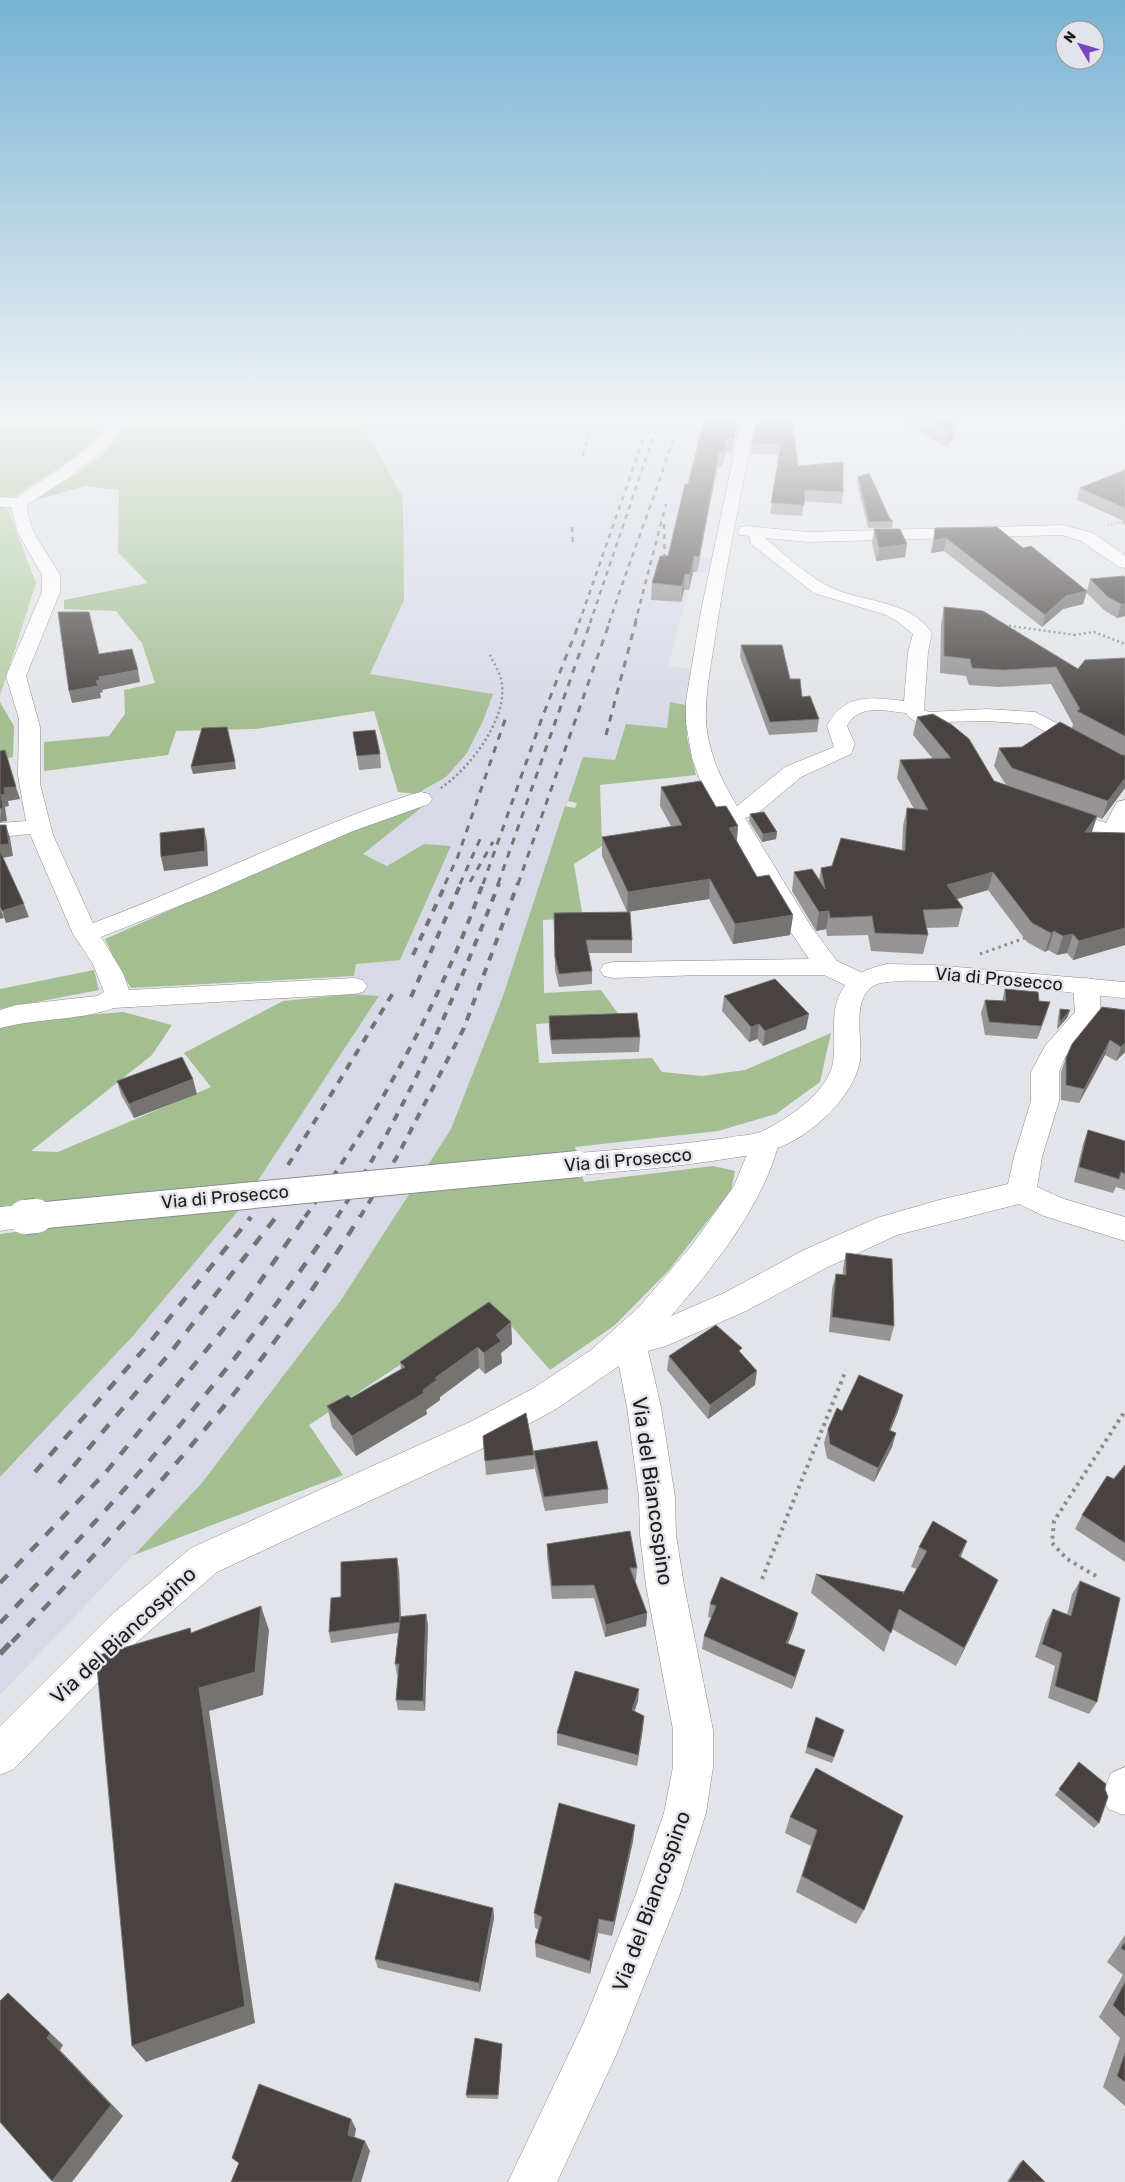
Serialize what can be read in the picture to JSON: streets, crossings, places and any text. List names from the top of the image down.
{
  "streets": {
    "street": ["Via di Prosecco", "Via del Biancospino"]
  },
  "crossings": [
    ["Via di Prosecco", "Via del Biancospino"]
  ],
  "north": "top left"
}
